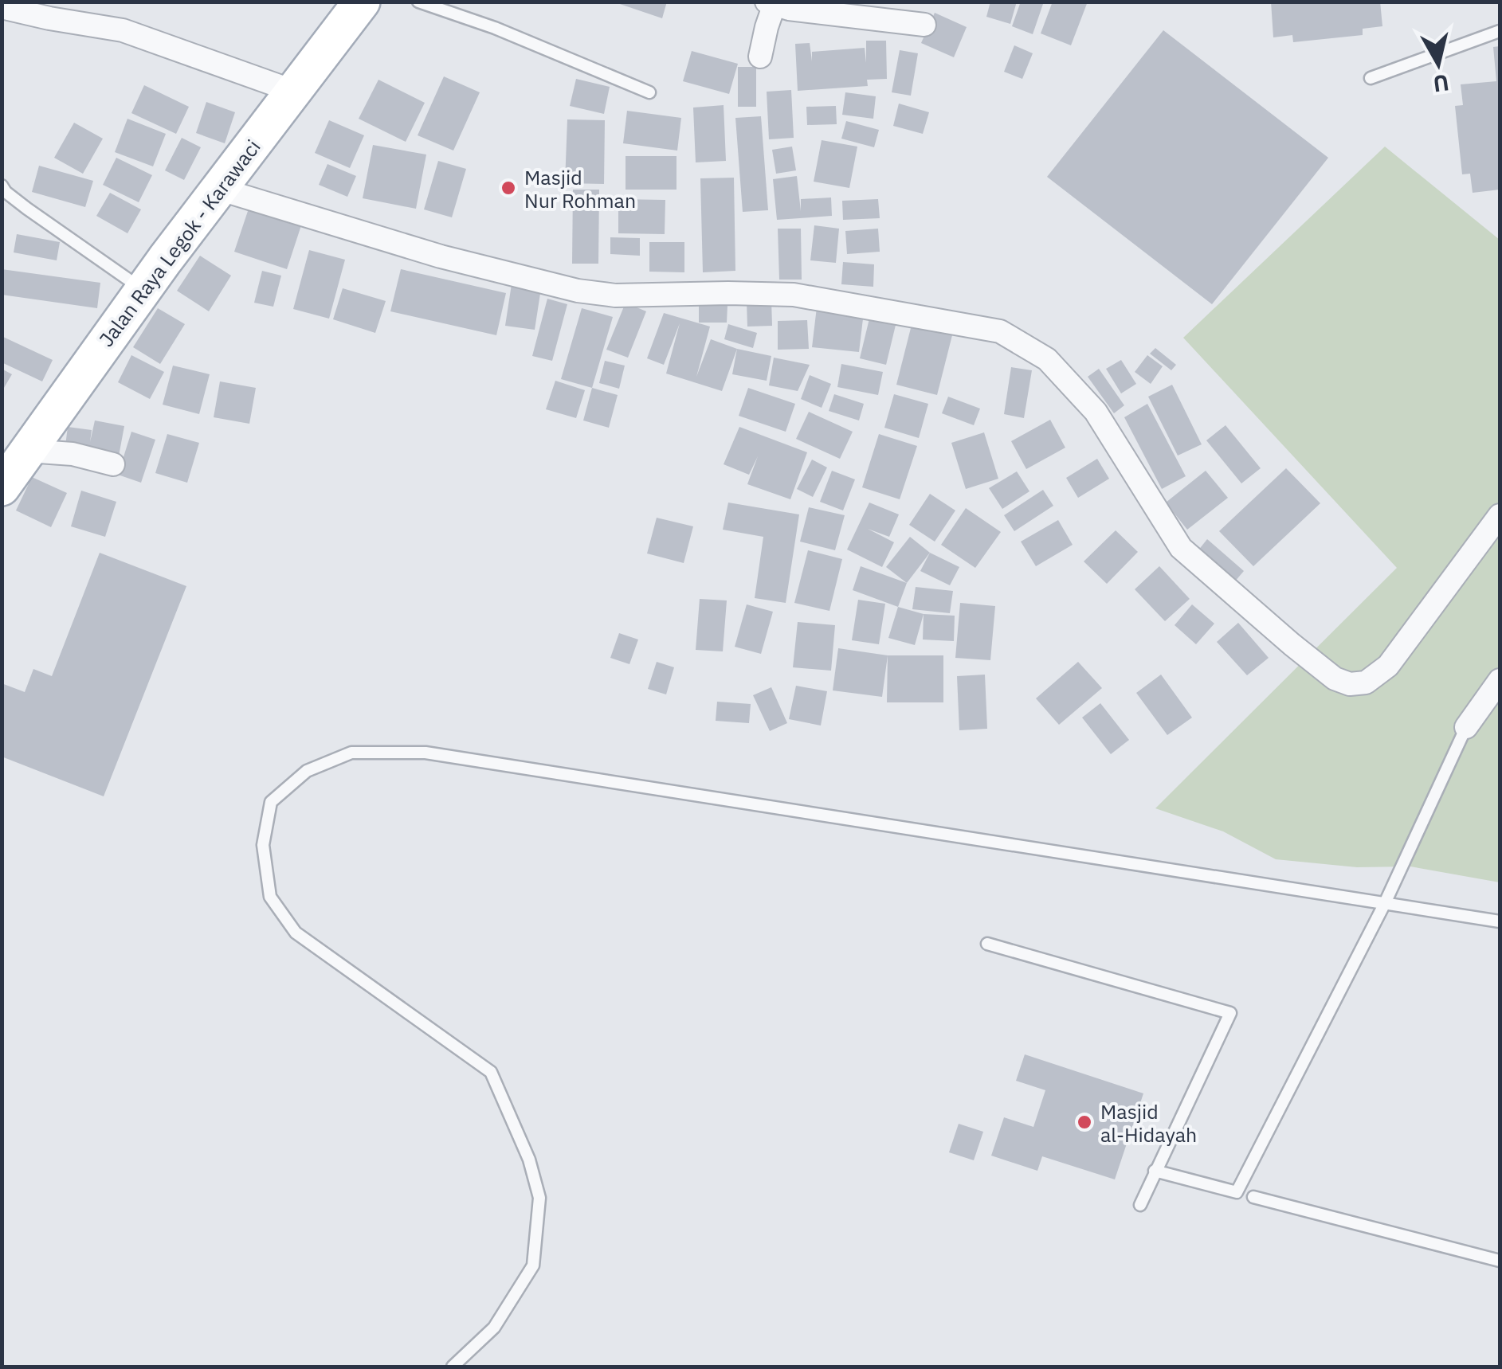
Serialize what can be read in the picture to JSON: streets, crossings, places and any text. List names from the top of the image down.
{
  "streets": {
    "main road": ["Jalan Raya Legok - Karawaci"]
  },
  "places": ["Masjid Nur Rohman", "Masjid al-Hidayah"],
  "north": "bottom"
}
